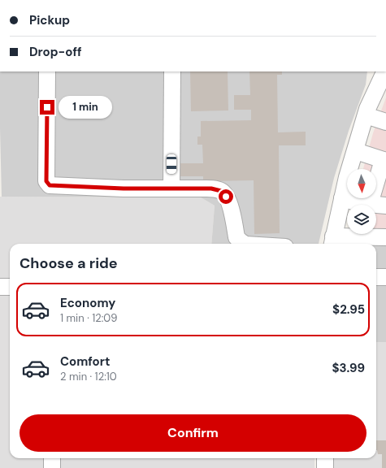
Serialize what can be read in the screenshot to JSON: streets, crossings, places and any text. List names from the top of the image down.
{
  "north": "bottom",
  "page": {
    "banner": ["Pickup", "Drop-off"],
    "bubble": "1 min",
    "heading": "Choose a ride",
    "list": [
      {
        "name": "Economy",
        "note": "1 min · 12:09",
        "value": "$2.95"
      },
      {
        "name": "Comfort",
        "note": "2 min · 12:10",
        "value": "$3.99"
      }
    ],
    "buttons": "Confirm"
  }
}
